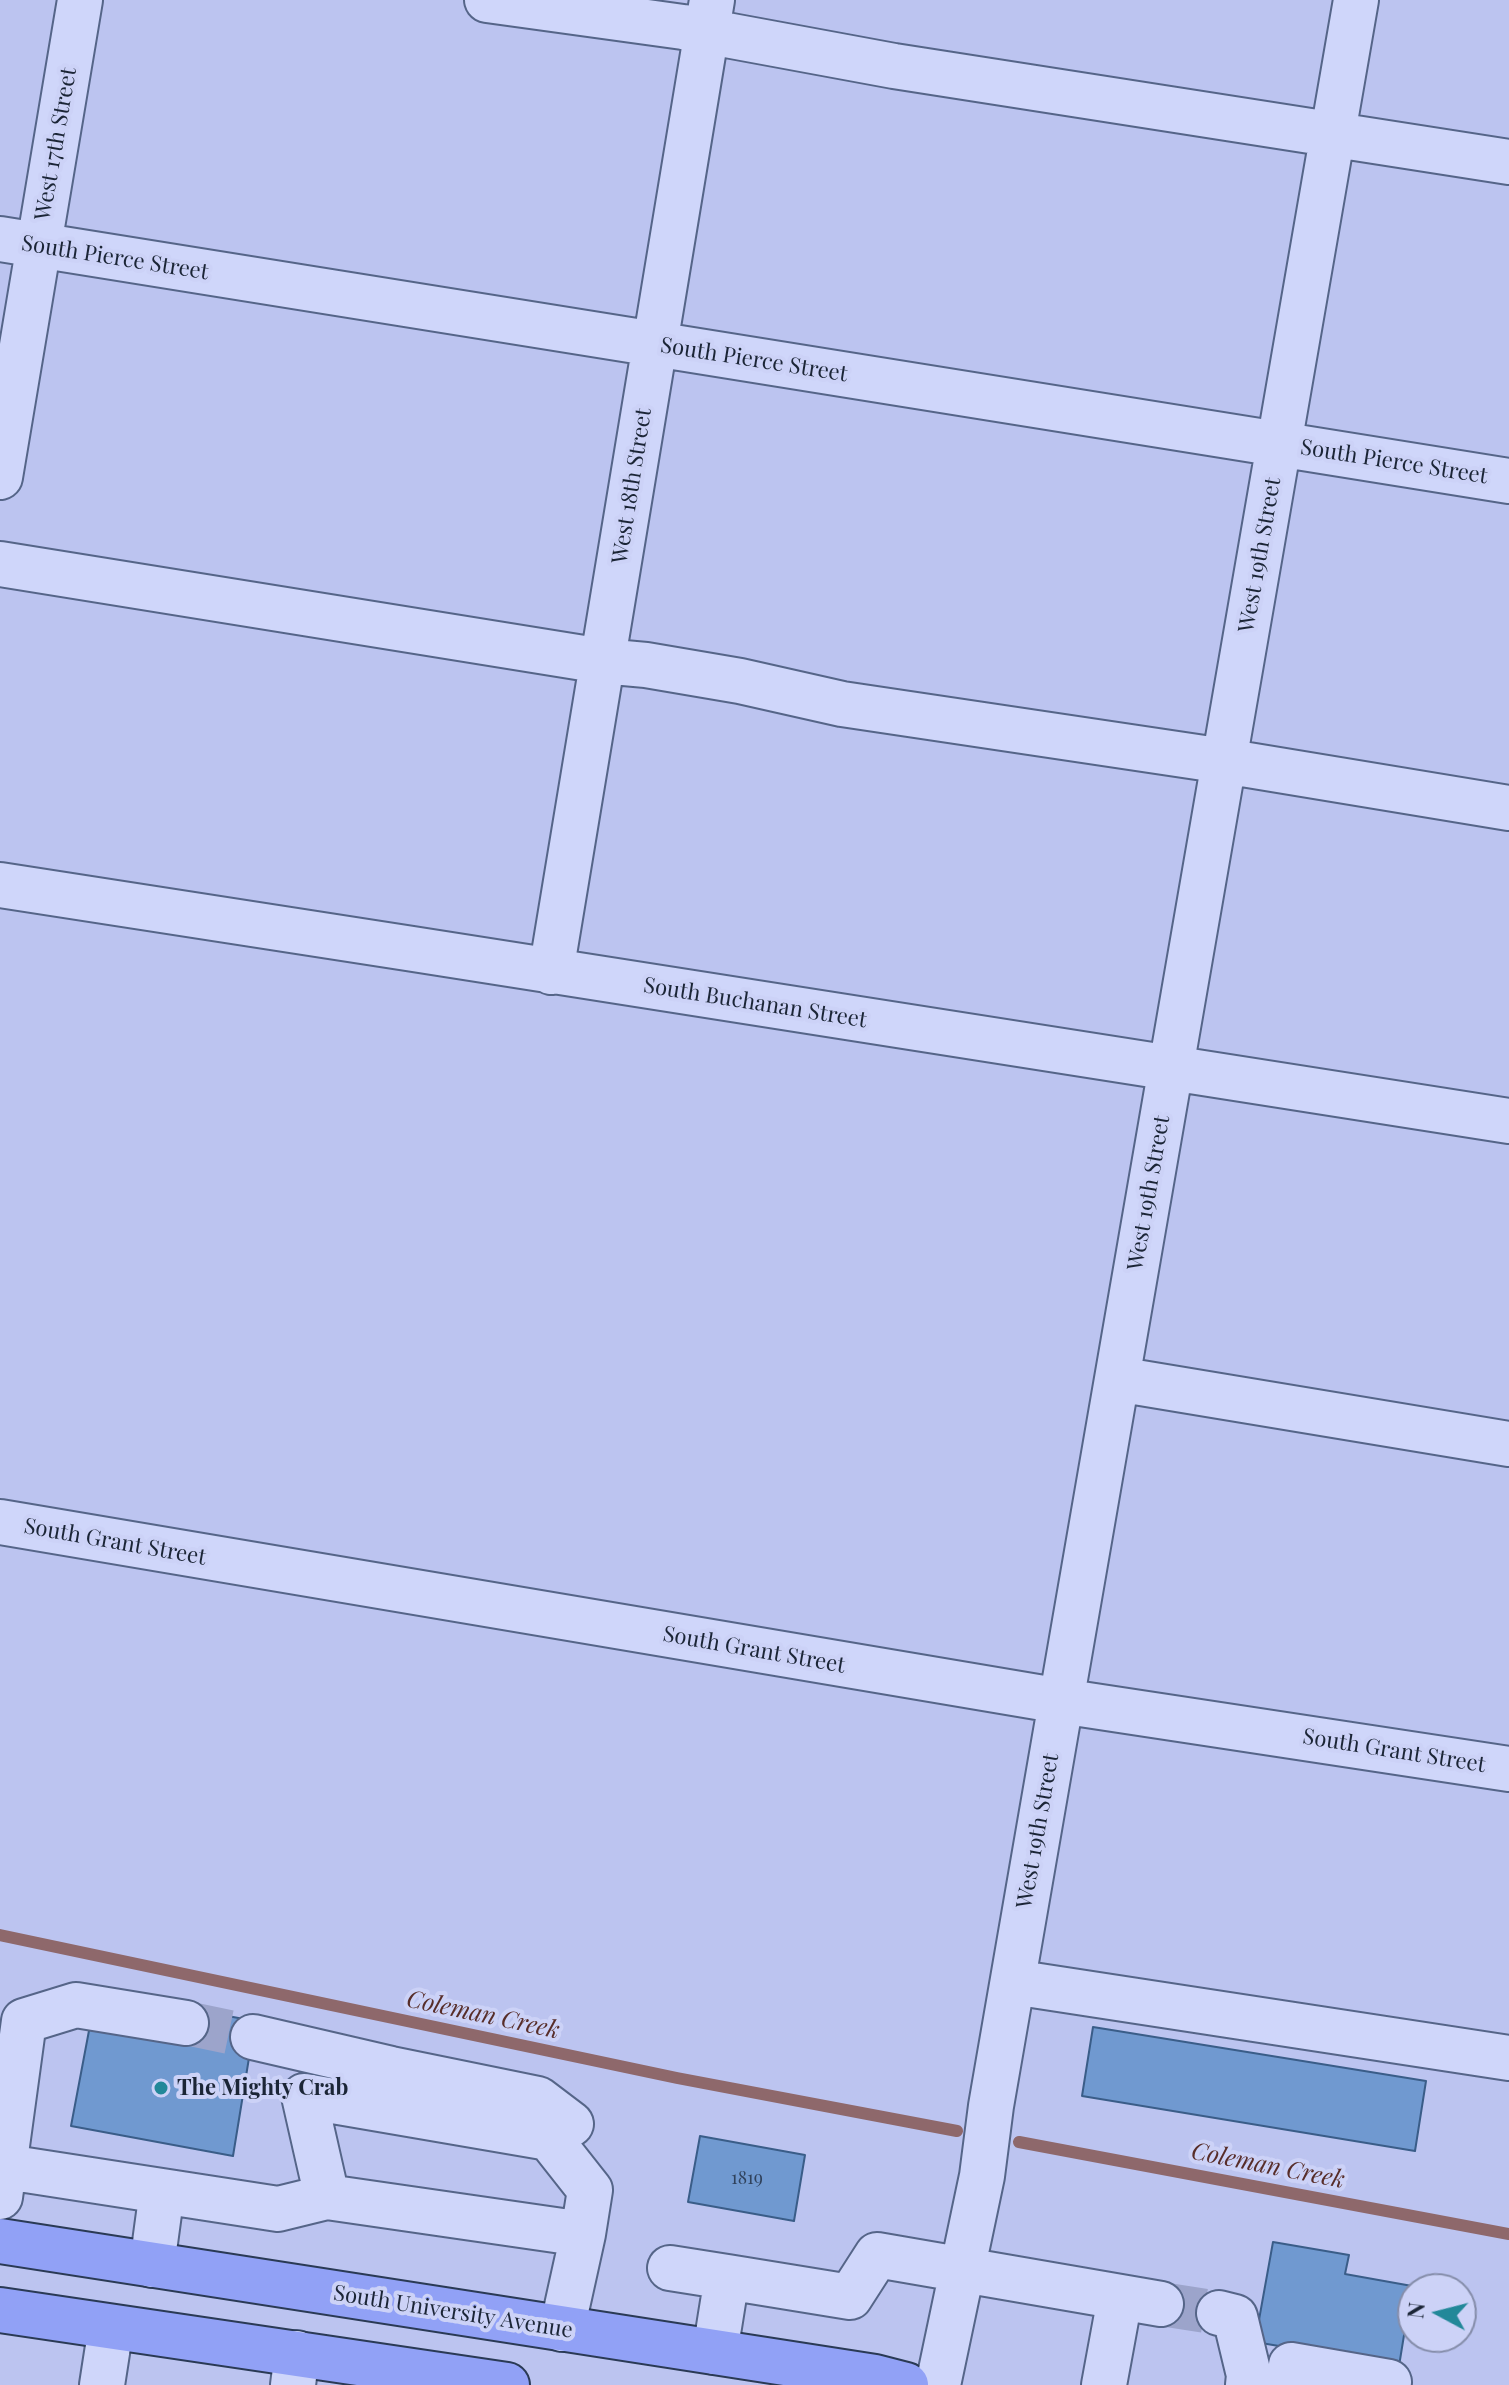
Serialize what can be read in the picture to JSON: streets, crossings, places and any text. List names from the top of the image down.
{
  "streets": {
    "main road": ["South University Avenue"],
    "street": [
      "West 17th Street",
      "South Pierce Street",
      "West 18th Street",
      "West 19th Street",
      "South Buchanan Street",
      "South Grant Street"
    ]
  },
  "crossings": [
    ["West 17th Street", "South Pierce Street"],
    ["South Pierce Street", "West 18th Street"],
    ["South Pierce Street", "West 19th Street"],
    ["West 18th Street", "South Buchanan Street"],
    ["West 19th Street", "South Buchanan Street"],
    ["West 19th Street", "South Grant Street"]
  ],
  "water": ["Coleman Creek"],
  "places": ["The Mighty Crab"],
  "house_numbers": ["1819"],
  "north": "left"
}
